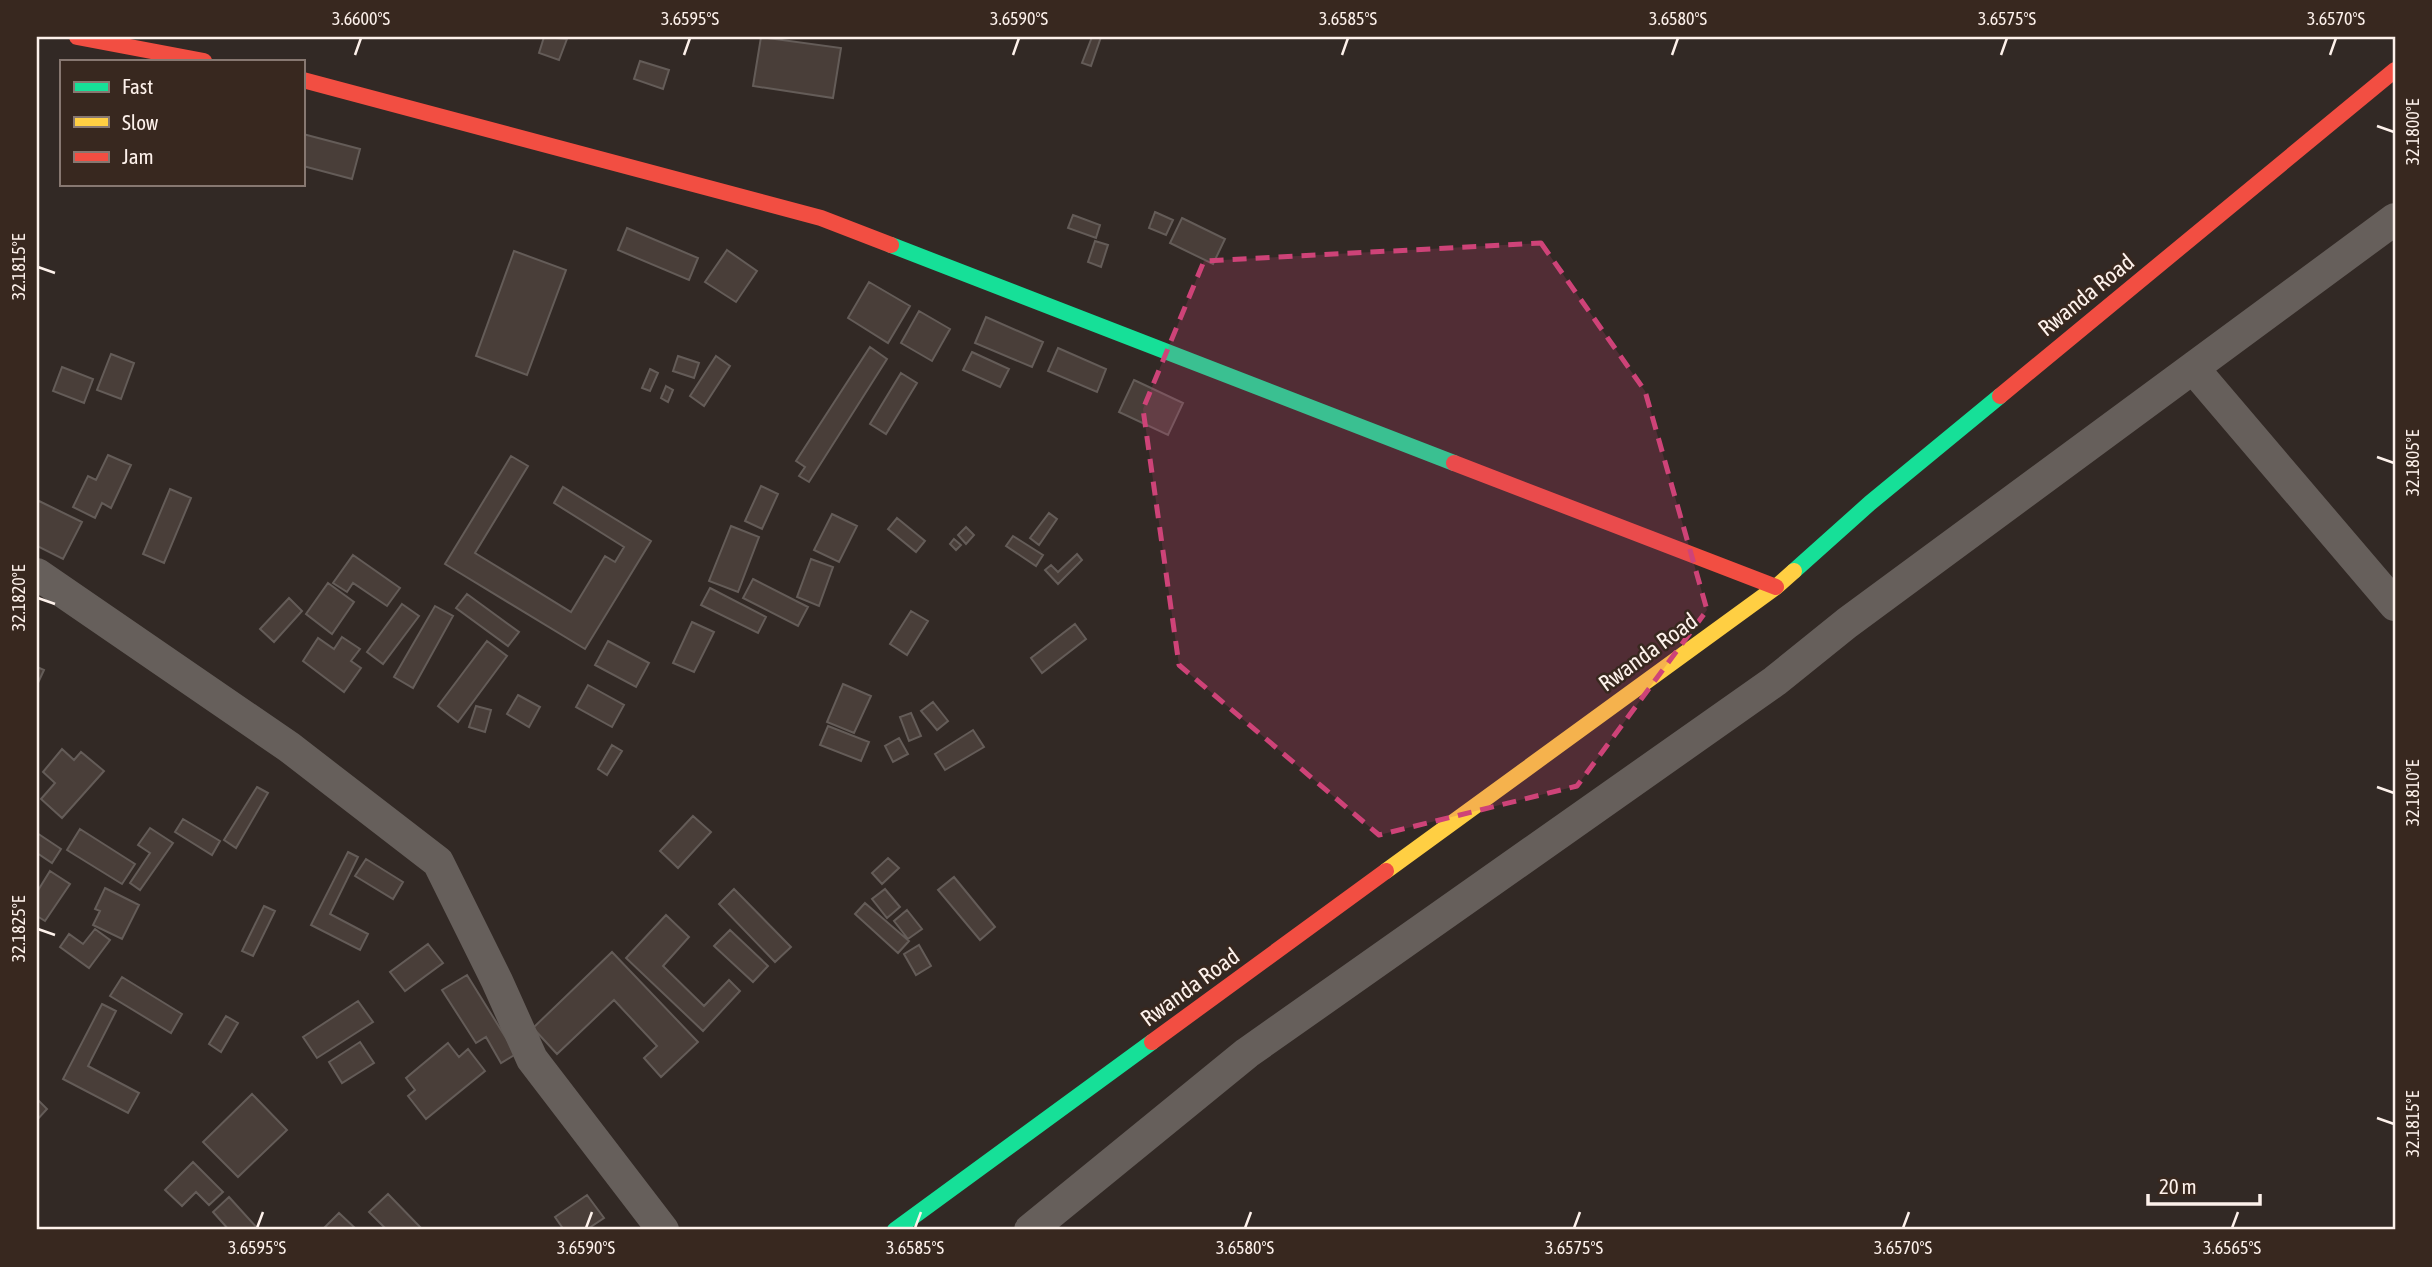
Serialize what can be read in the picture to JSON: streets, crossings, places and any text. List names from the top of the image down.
{
  "streets": {
    "main road": ["Rwanda Road"]
  },
  "legend": ["Fast", "Slow", "Jam"],
  "scale_bar": "20 m",
  "coordinates": [
    "3.6600°S",
    "3.6595°S",
    "3.6590°S",
    "3.6585°S",
    "3.6580°S",
    "3.6575°S",
    "3.6570°S",
    "32.1800°E",
    "32.1815°E",
    "32.1805°E",
    "32.1820°E",
    "32.1810°E",
    "32.1825°E",
    "3.6565°S"
  ]
}
